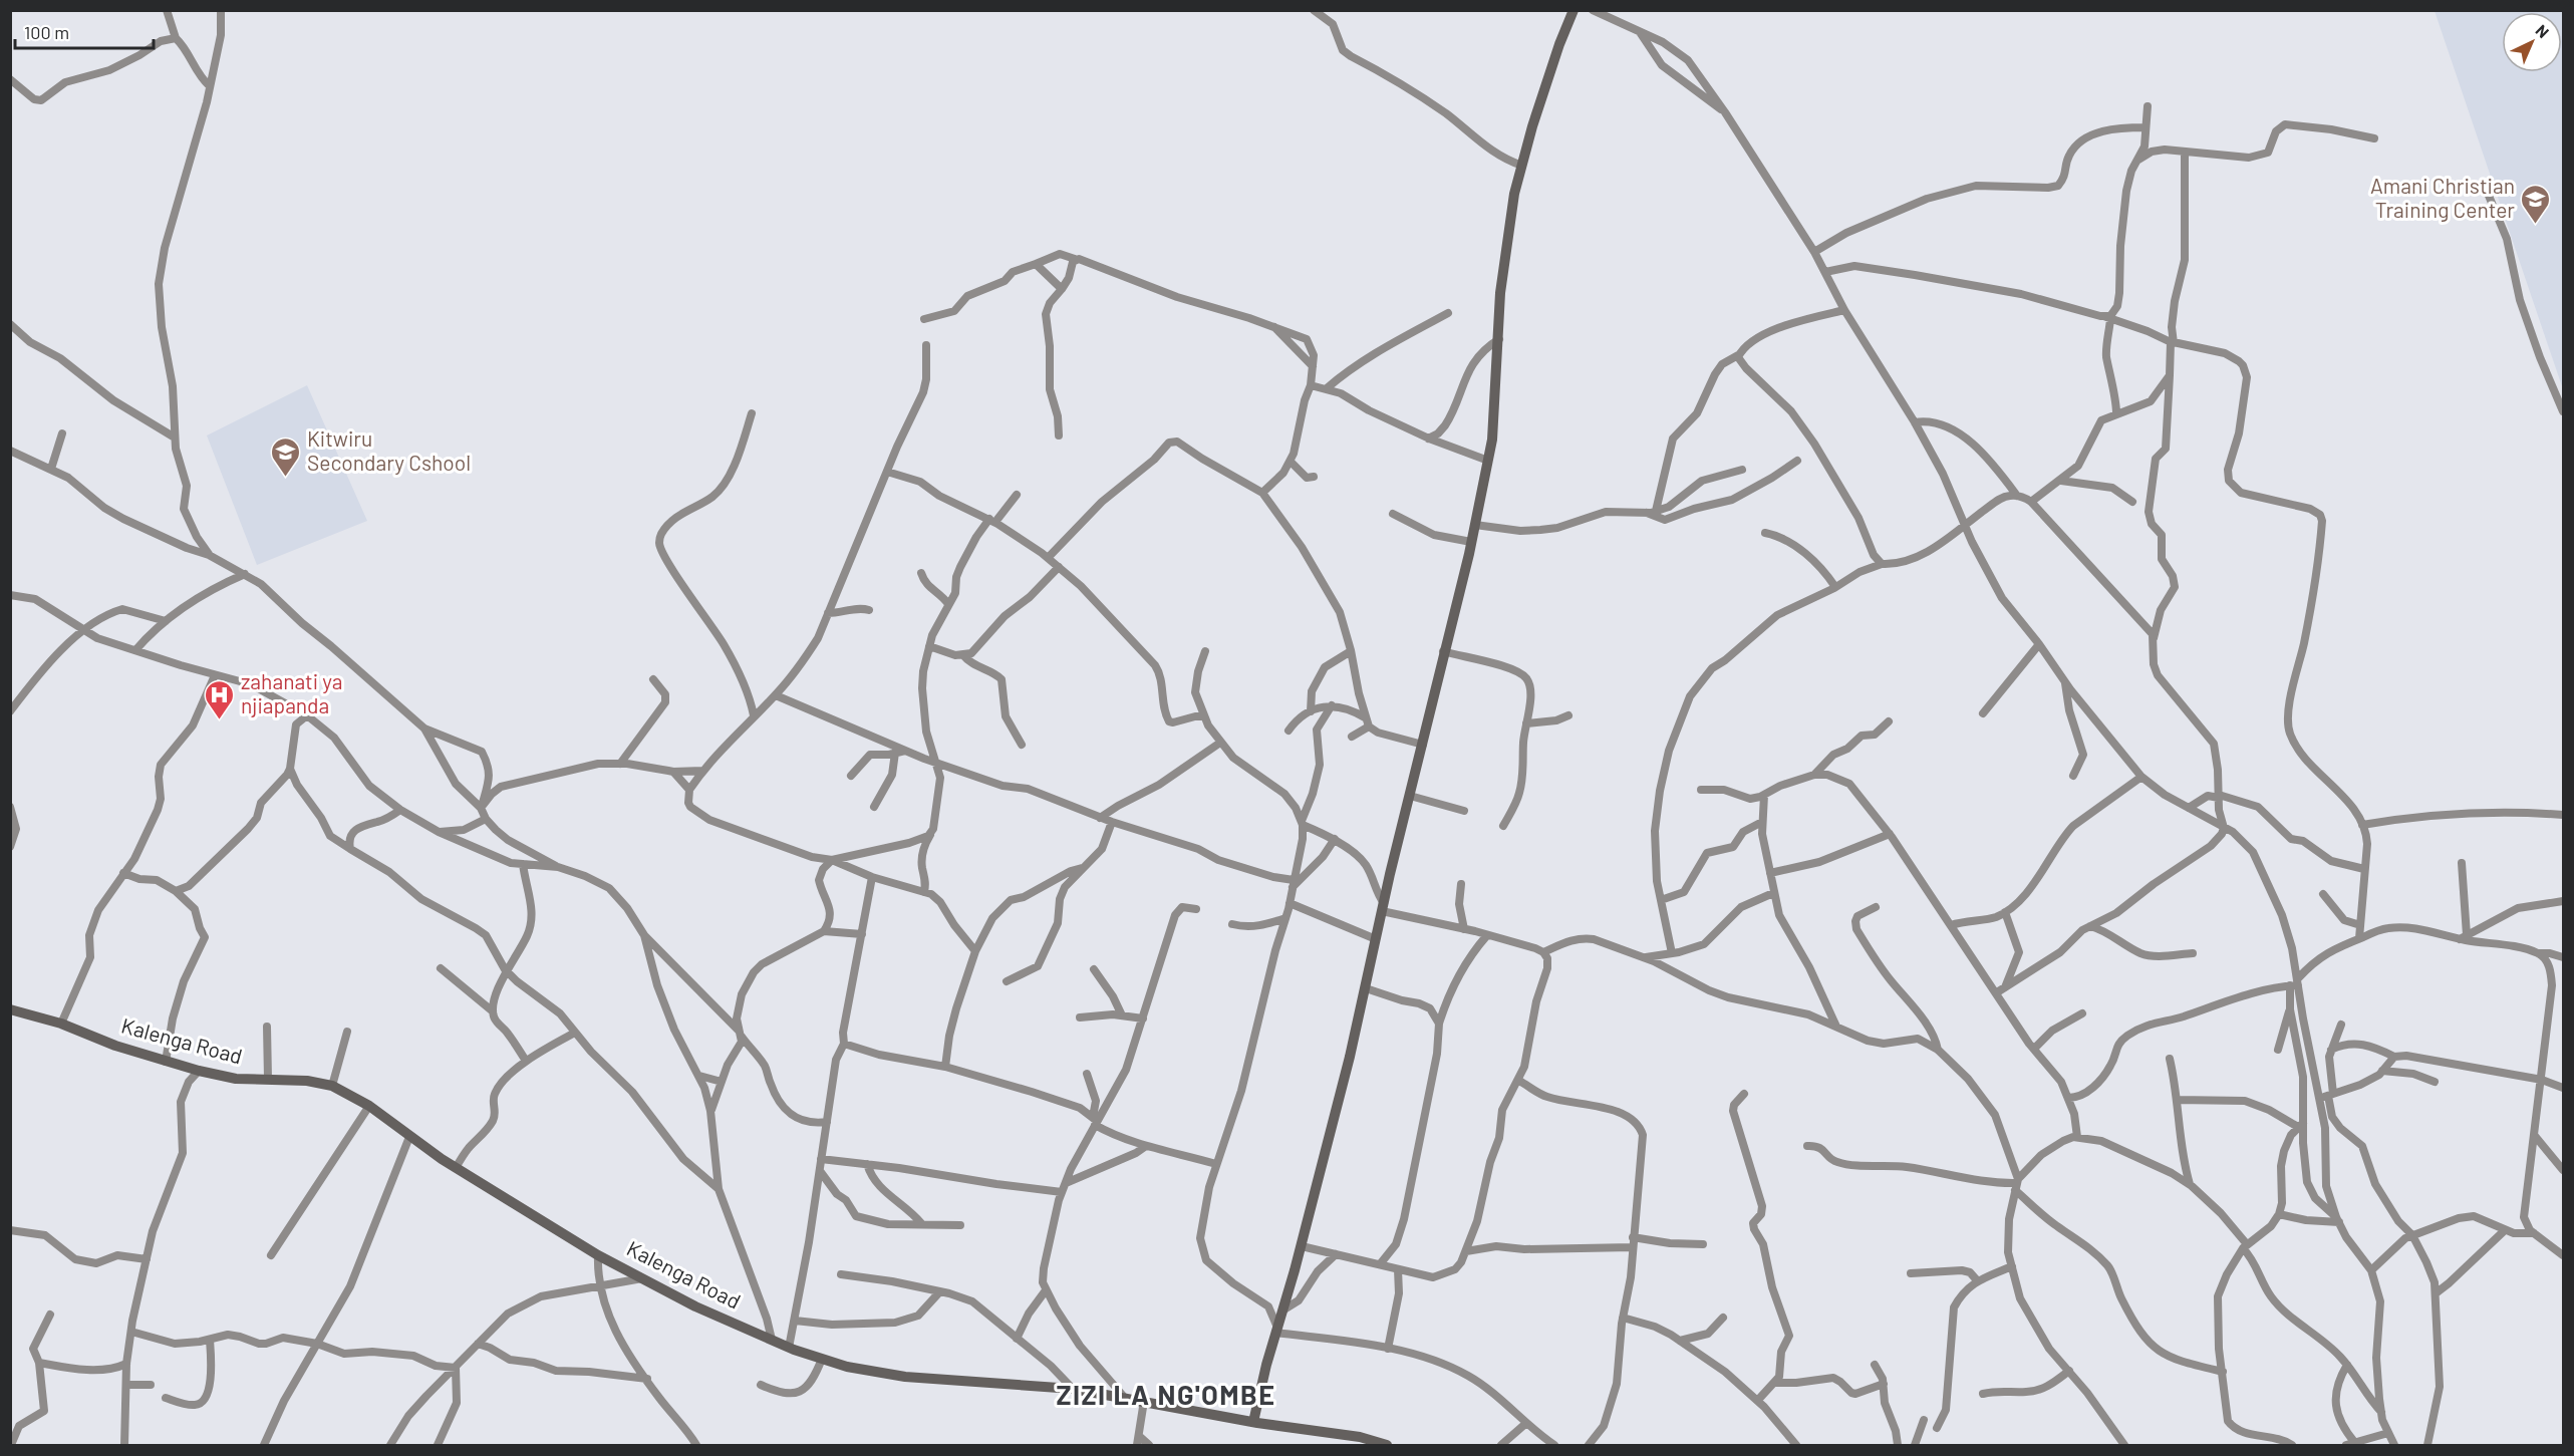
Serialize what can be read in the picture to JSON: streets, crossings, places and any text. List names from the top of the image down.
{
  "streets": {
    "main road": ["Kalenga Road"]
  },
  "districts": ["ZIZI LA NG'OMBE"],
  "places": {
    "school or university": ["Amani Christian Training Center", "Kitwiru Secondary Cshool"],
    "hospital": ["zahanati ya njiapanda"]
  },
  "scale_bar": "100 m",
  "north": "top right"
}
